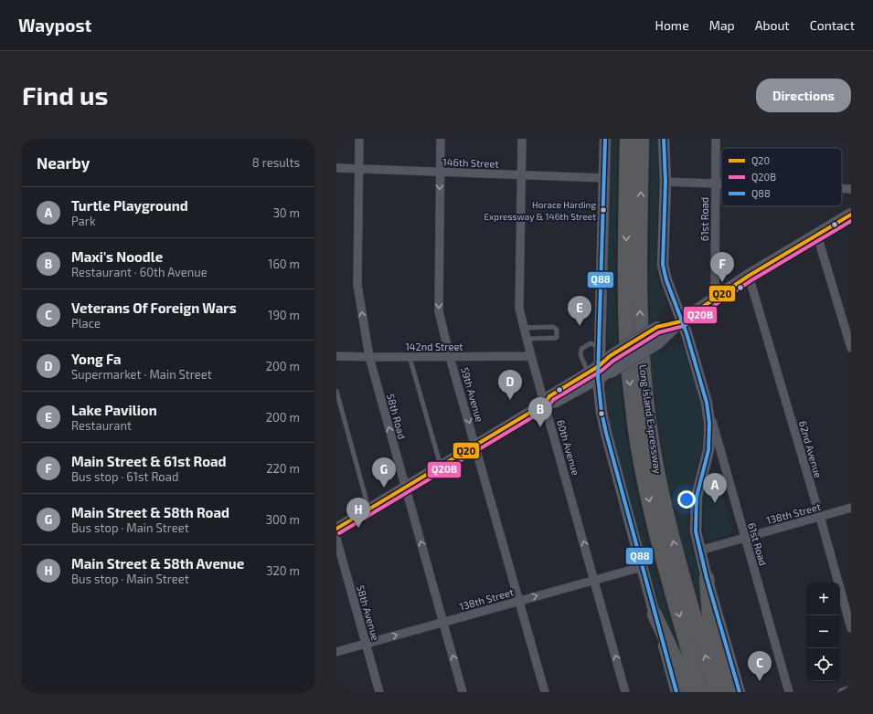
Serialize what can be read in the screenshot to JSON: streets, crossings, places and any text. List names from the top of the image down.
{
  "streets": {
    "highway": ["Long Island Expressway"],
    "street": [
      "146th Street",
      "61st Road",
      "142nd Street",
      "59th Avenue",
      "58th Road",
      "60th Avenue",
      "62nd Avenue",
      "138th Street",
      "58th Avenue"
    ]
  },
  "crossings": [
    ["146th Street", "59th Avenue"],
    ["146th Street", "58th Road"],
    ["146th Street", "60th Avenue"],
    ["61st Road", "138th Street"],
    ["142nd Street", "59th Avenue"],
    ["142nd Street", "58th Road"],
    ["142nd Street", "60th Avenue"],
    ["59th Avenue", "138th Street"],
    ["58th Road", "138th Street"],
    ["60th Avenue", "138th Street"],
    ["62nd Avenue", "138th Street"],
    ["138th Street", "58th Avenue"]
  ],
  "one_way": ["59th Avenue", "58th Road", "60th Avenue"],
  "places": ["Horace Harding Expressway & 146th Street"],
  "lines": ["transit line Q88", "transit line Q20", "transit line Q20B"],
  "legend": ["Q20", "Q20B", "Q88"],
  "page": {
    "header": "Waypost",
    "nav": [
      "Home",
      "Map",
      "About",
      "Contact"
    ],
    "buttons": "Directions",
    "title": "Find us",
    "heading": ["Nearby", "8 results"],
    "list": [
      {
        "mark": "A",
        "name": "Turtle Playground",
        "note": "Park",
        "value": "30 m"
      },
      {
        "mark": "B",
        "name": "Maxi's Noodle",
        "note": "Restaurant · 60th Avenue",
        "value": "160 m"
      },
      {
        "mark": "C",
        "name": "Veterans Of Foreign Wars",
        "note": "Place",
        "value": "190 m"
      },
      {
        "mark": "D",
        "name": "Yong Fa",
        "note": "Supermarket · Main Street",
        "value": "200 m"
      },
      {
        "mark": "E",
        "name": "Lake Pavilion",
        "note": "Restaurant",
        "value": "200 m"
      },
      {
        "mark": "F",
        "name": "Main Street & 61st Road",
        "note": "Bus stop · 61st Road",
        "value": "220 m"
      },
      {
        "mark": "G",
        "name": "Main Street & 58th Road",
        "note": "Bus stop · Main Street",
        "value": "300 m"
      },
      {
        "mark": "H",
        "name": "Main Street & 58th Avenue",
        "note": "Bus stop · Main Street",
        "value": "320 m"
      }
    ],
    "pins": [
      "F",
      "E",
      "D",
      "B",
      "G",
      "A",
      "H",
      "C"
    ],
    "map_buttons": ["+", "−"]
  }
}
